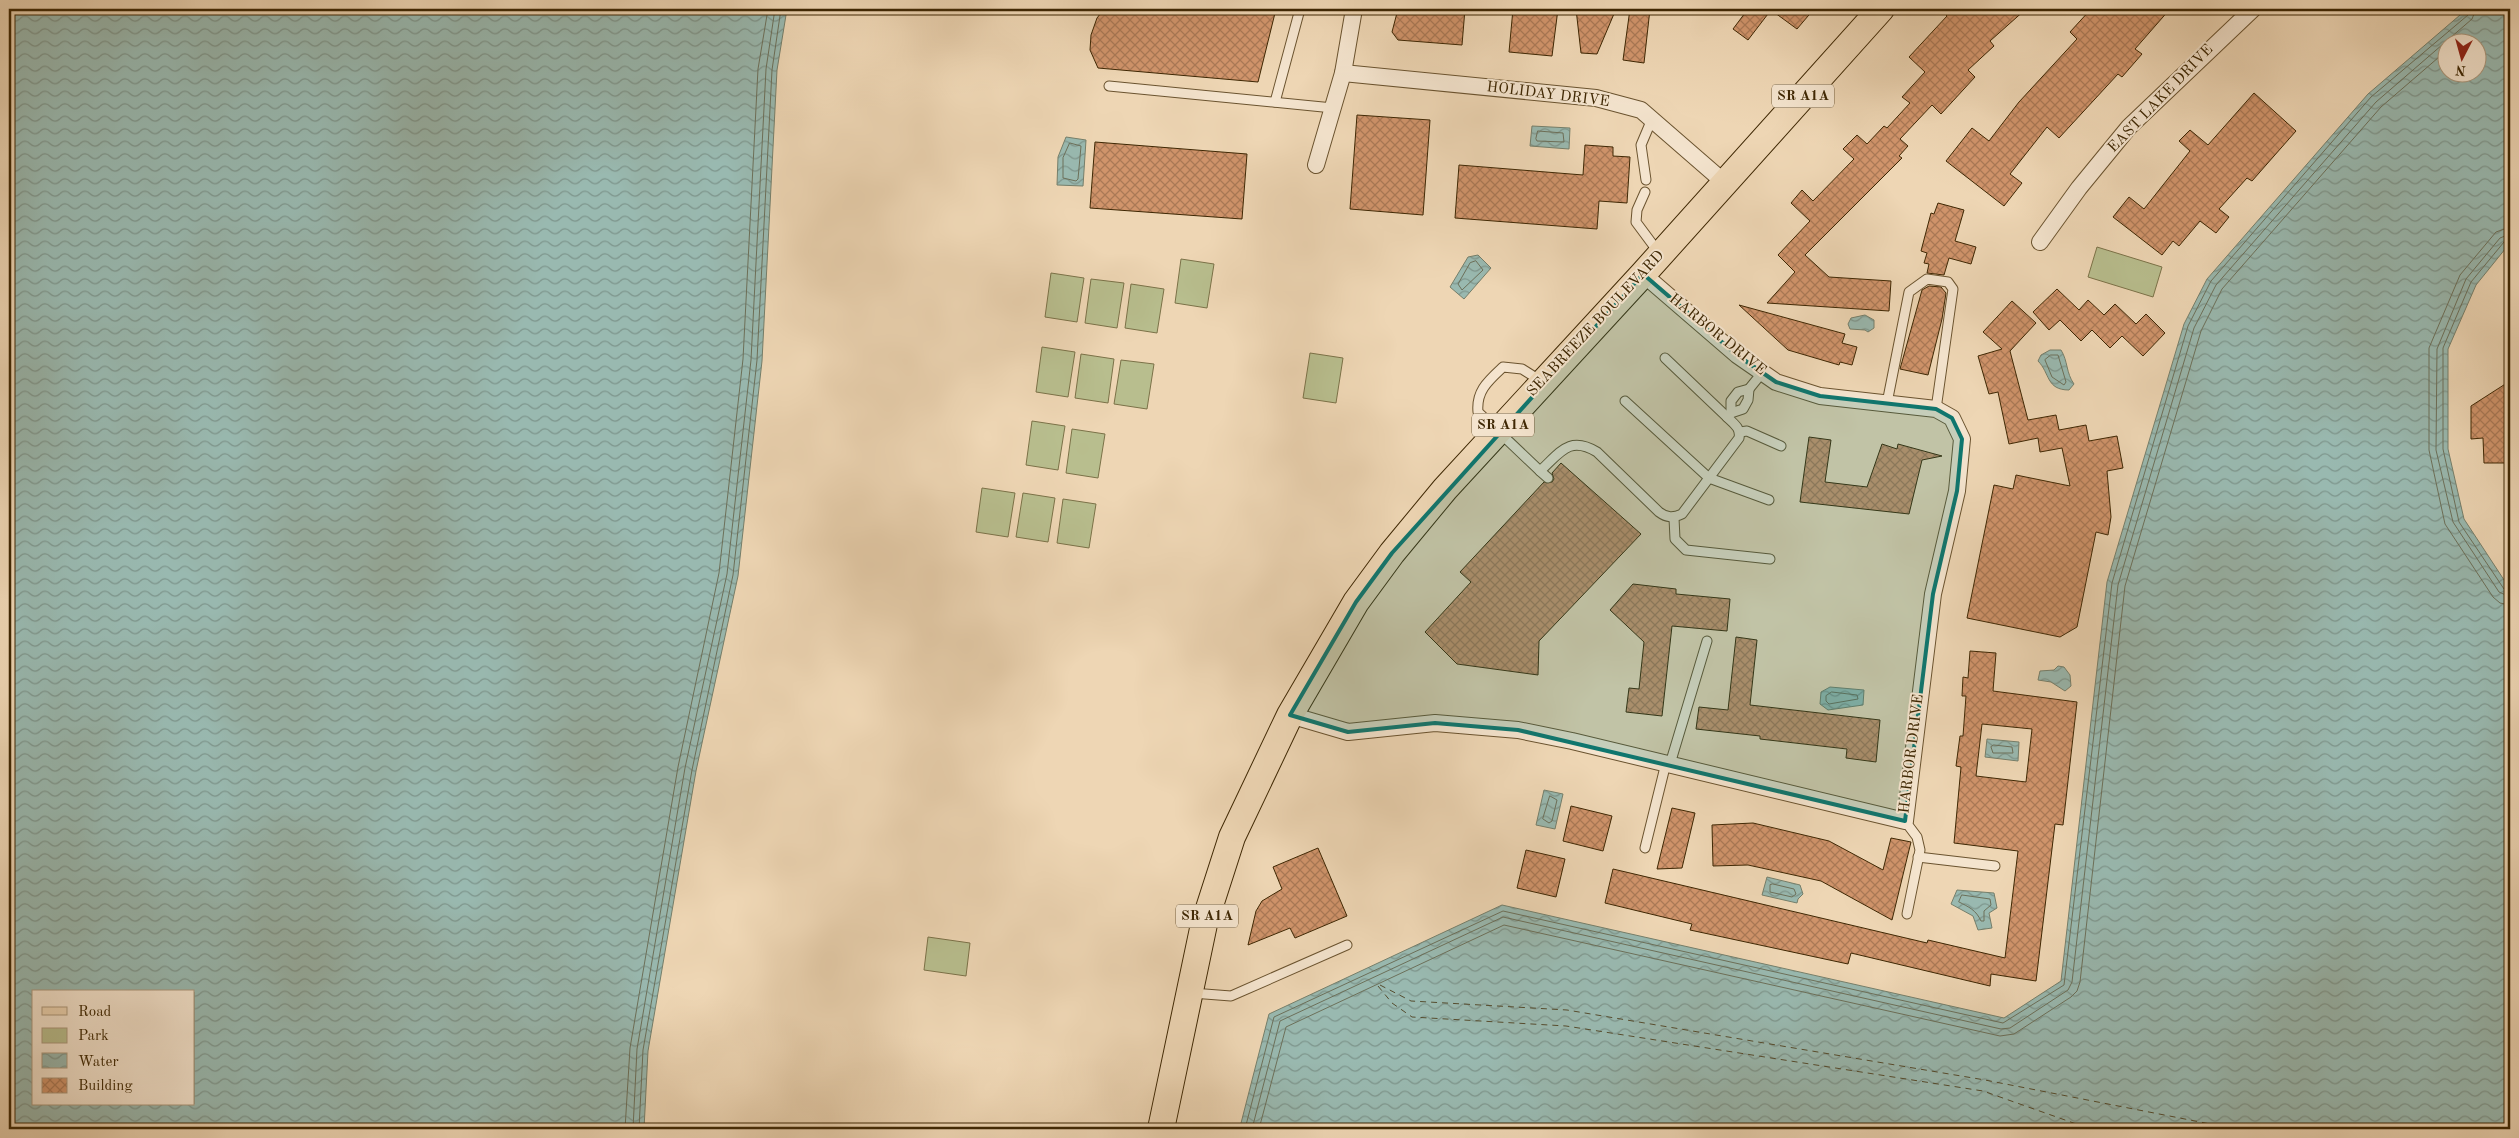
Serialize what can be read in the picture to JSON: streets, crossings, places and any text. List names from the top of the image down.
{
  "streets": {
    "main road": ["SR A1A", "SEABREEZE BOULEVARD"],
    "street": ["HOLIDAY DRIVE", "EAST LAKE DRIVE", "HARBOR DRIVE"]
  },
  "crossings": [
    ["HOLIDAY DRIVE", "SEABREEZE BOULEVARD"],
    ["SEABREEZE BOULEVARD", "HARBOR DRIVE"]
  ],
  "legend": [
    "Road",
    "Park",
    "Water",
    "Building"
  ],
  "north": "bottom"
}
